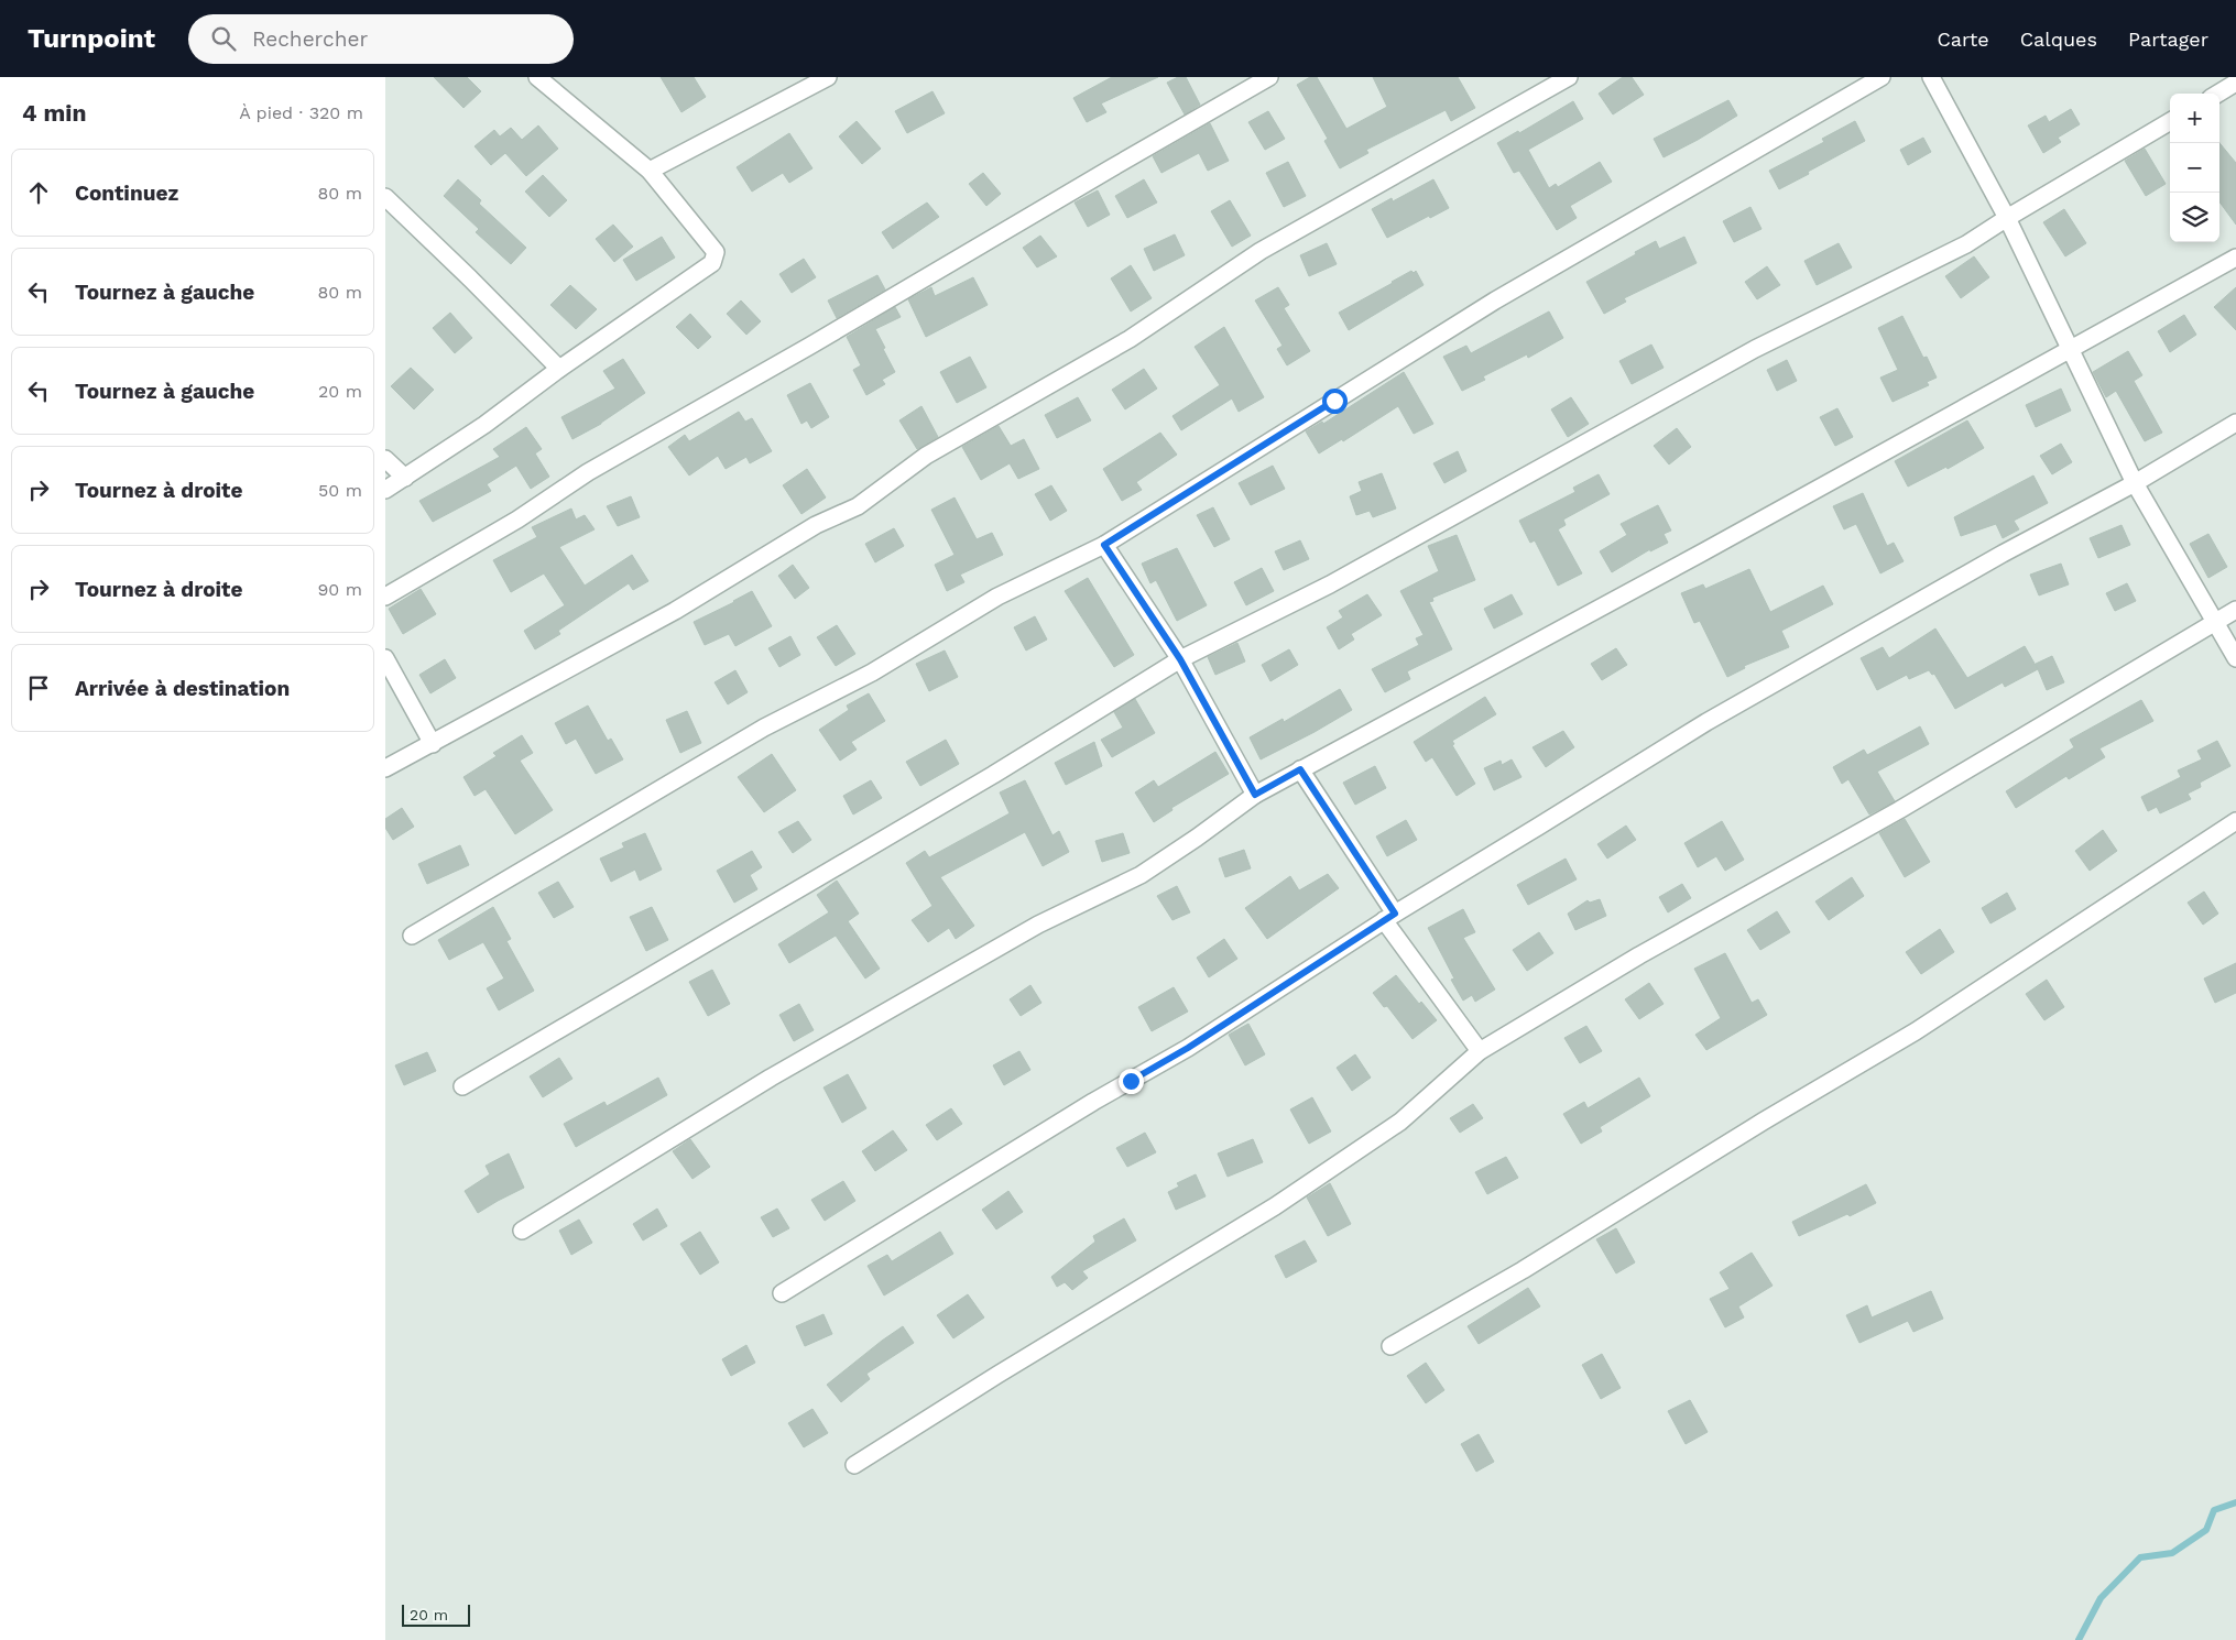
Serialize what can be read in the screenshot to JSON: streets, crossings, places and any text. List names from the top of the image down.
{
  "scale_bar": "20 m",
  "page": {
    "header": "Turnpoint",
    "search": "Rechercher",
    "nav": ["Carte", "Calques", "Partager"],
    "heading": ["4 min", "À pied · 320 m"],
    "map_buttons": ["+", "−"],
    "list": [
      ["Continuez", "80 m"],
      ["Tournez à gauche", "80 m"],
      ["Tournez à gauche", "20 m"],
      ["Tournez à droite", "50 m"],
      ["Tournez à droite", "90 m"],
      "Arrivée à destination"
    ],
    "scale": "20 m"
  }
}
